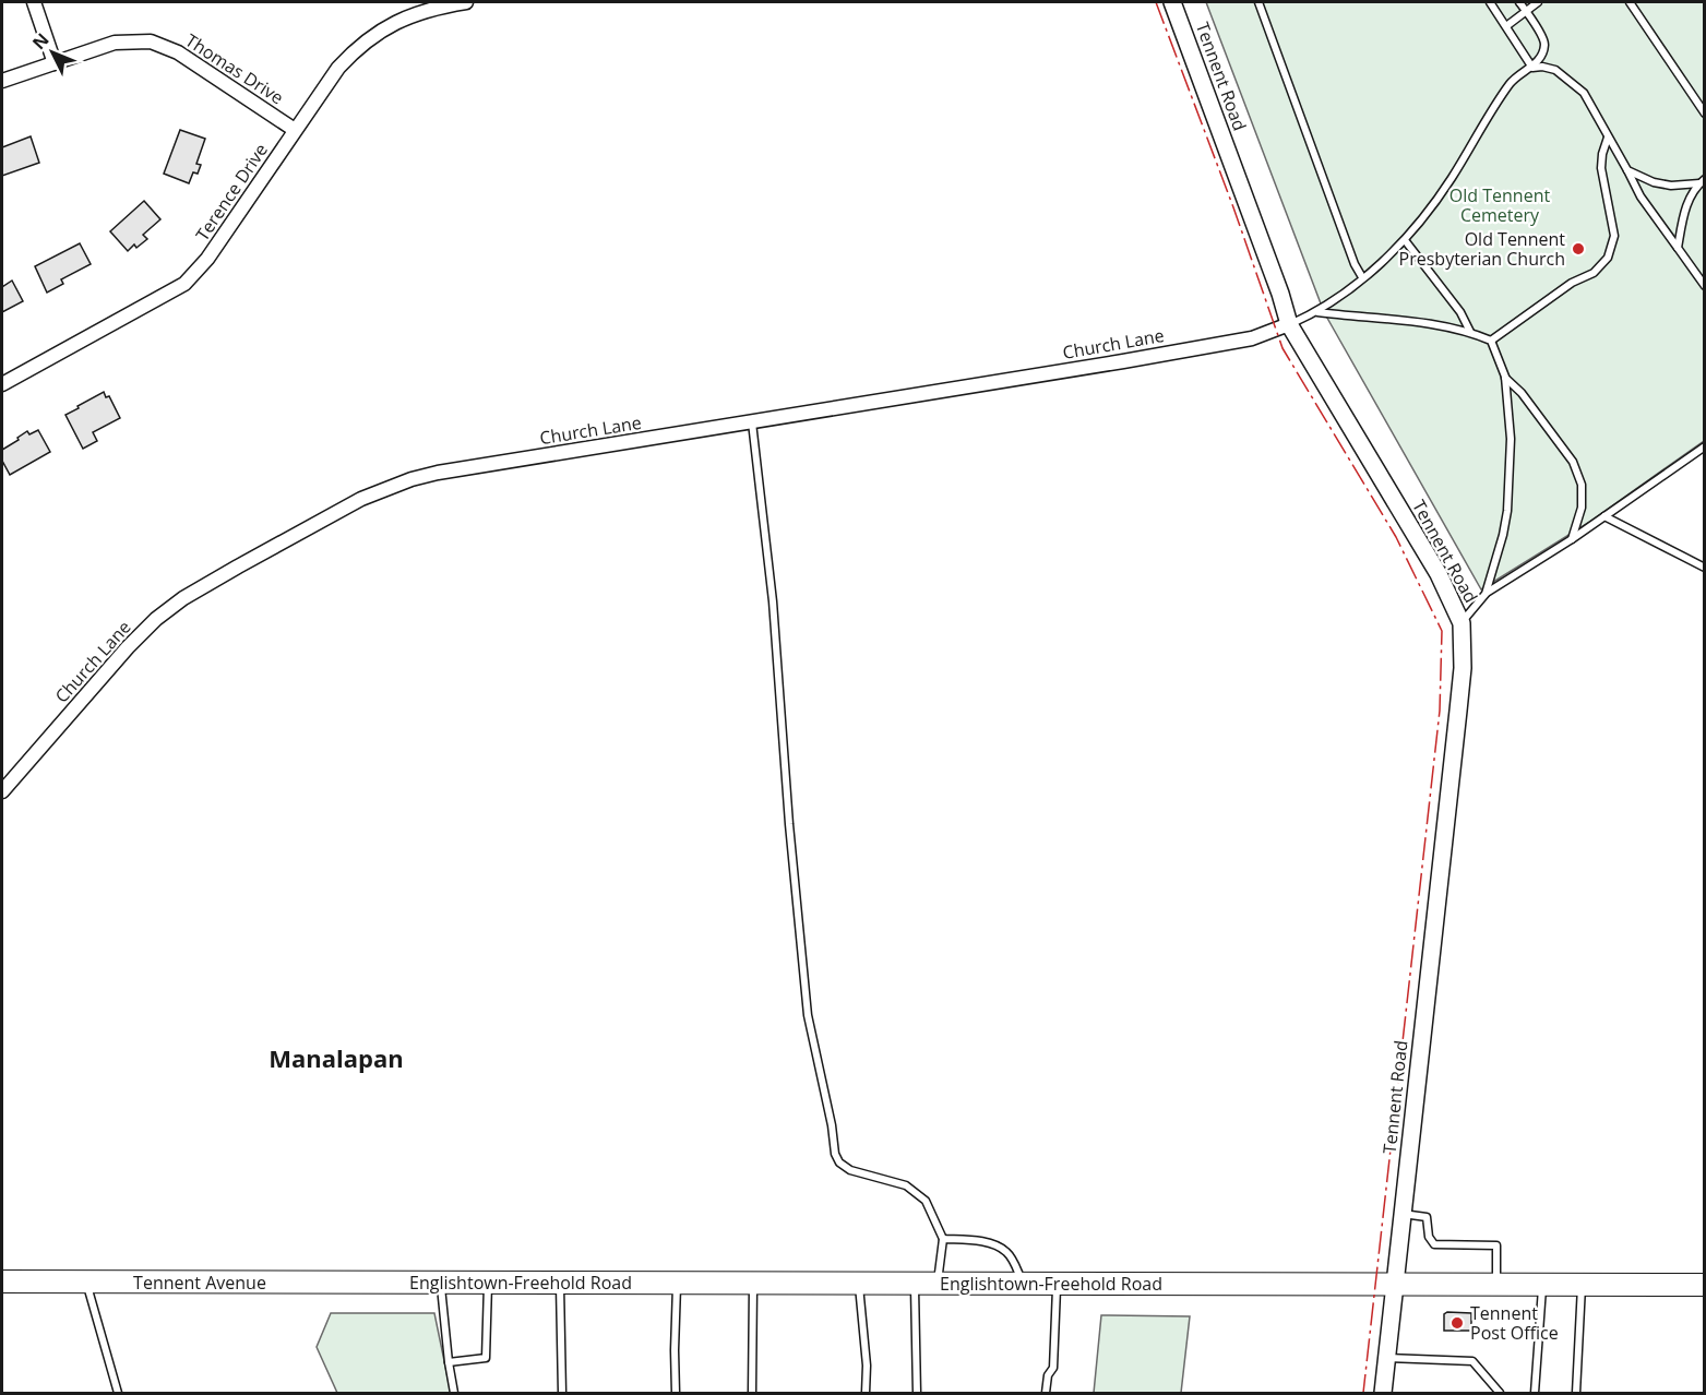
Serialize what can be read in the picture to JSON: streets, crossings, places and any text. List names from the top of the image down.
{
  "streets": {
    "main road": ["Tennent Avenue", "Englishtown-Freehold Road"],
    "street": [
      "Thomas Drive",
      "Tennent Road",
      "Terence Drive",
      "Church Lane"
    ]
  },
  "crossings": [
    ["Thomas Drive", "Terence Drive"],
    ["Tennent Road", "Church Lane"],
    ["Tennent Road", "Englishtown-Freehold Road"],
    ["Tennent Avenue", "Englishtown-Freehold Road"]
  ],
  "districts": ["Manalapan"],
  "parks": ["Old Tennent Cemetery"],
  "places": ["Old Tennent Presbyterian Church", "Tennent Post Office"],
  "north": "top left"
}
